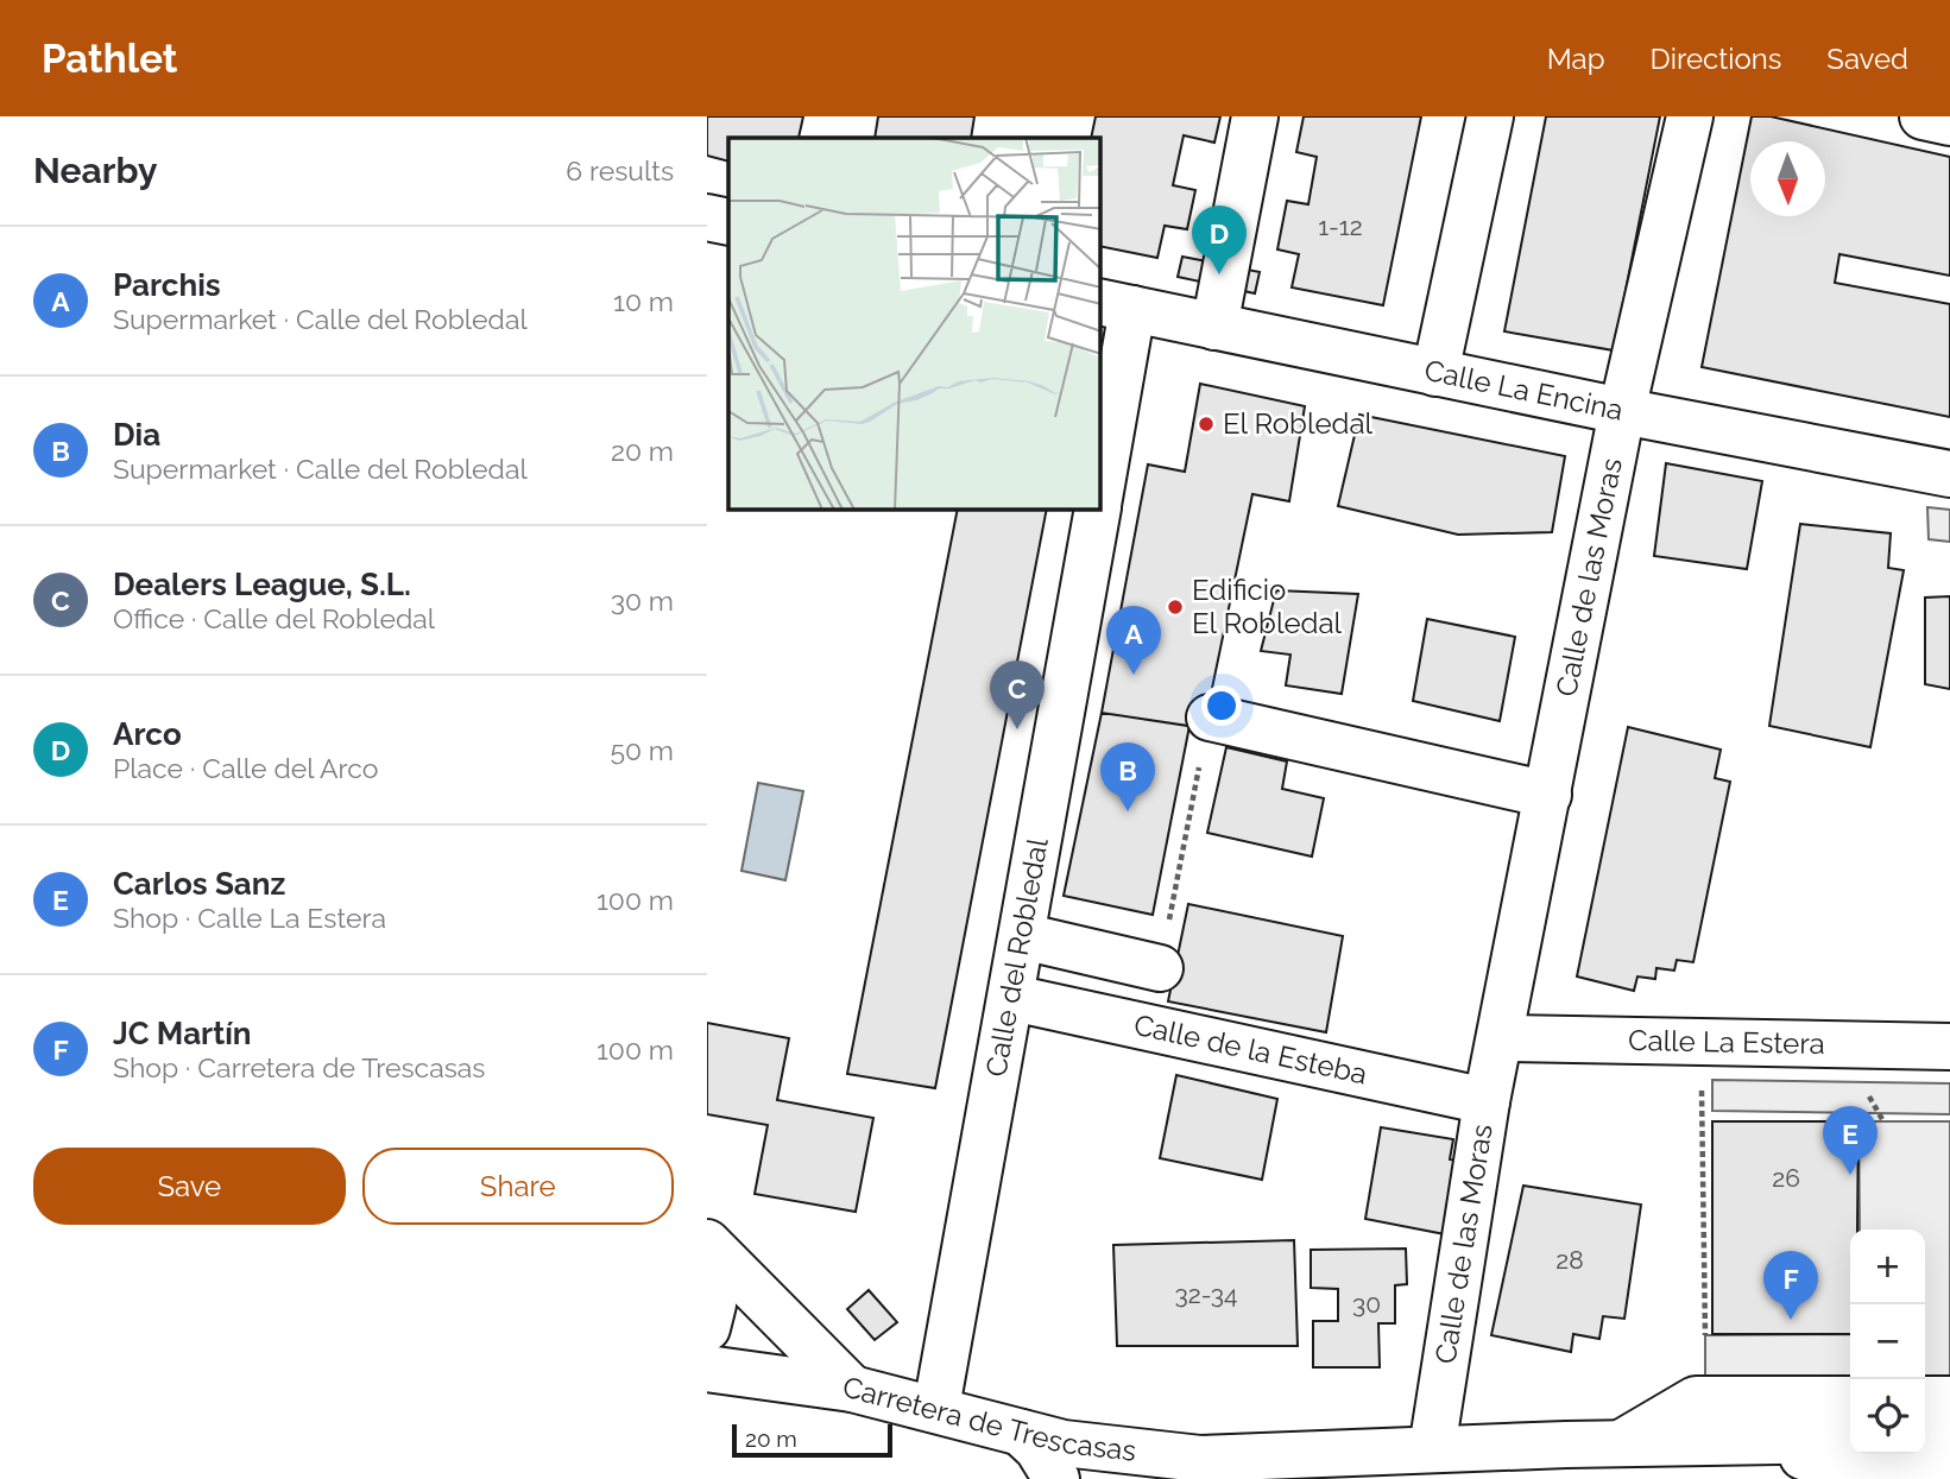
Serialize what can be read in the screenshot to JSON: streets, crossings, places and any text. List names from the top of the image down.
{
  "streets": {
    "street": [
      "Calle La Encina",
      "Calle de las Moras",
      "Calle del Robledal",
      "Calle La Estera",
      "Calle de la Esteba",
      "Carretera de Trescasas"
    ]
  },
  "crossings": [
    ["Calle La Encina", "Calle de las Moras"],
    ["Calle La Encina", "Calle del Robledal"],
    ["Calle de las Moras", "Calle La Estera"],
    ["Calle de las Moras", "Calle de la Esteba"],
    ["Calle de las Moras", "Carretera de Trescasas"],
    ["Calle del Robledal", "Calle de la Esteba"],
    ["Calle del Robledal", "Carretera de Trescasas"]
  ],
  "places": ["El Robledal", "Edificio El Robledal"],
  "house_numbers": [
    "1-12",
    "26",
    "28",
    "32-34",
    "30"
  ],
  "scale_bar": "20 m",
  "north": "bottom",
  "page": {
    "header": "Pathlet",
    "nav": ["Map", "Directions", "Saved"],
    "heading": ["Nearby", "6 results"],
    "pins": [
      "D",
      "A",
      "C",
      "B",
      "E",
      "F"
    ],
    "list": [
      {
        "mark": "A",
        "name": "Parchis",
        "note": "Supermarket · Calle del Robledal",
        "value": "10 m"
      },
      {
        "mark": "B",
        "name": "Dia",
        "note": "Supermarket · Calle del Robledal",
        "value": "20 m"
      },
      {
        "mark": "C",
        "name": "Dealers League, S.L.",
        "note": "Office · Calle del Robledal",
        "value": "30 m"
      },
      {
        "mark": "D",
        "name": "Arco",
        "note": "Place · Calle del Arco",
        "value": "50 m"
      },
      {
        "mark": "E",
        "name": "Carlos Sanz",
        "note": "Shop · Calle La Estera",
        "value": "100 m"
      },
      {
        "mark": "F",
        "name": "JC Martín",
        "note": "Shop · Carretera de Trescasas",
        "value": "100 m"
      }
    ],
    "buttons": ["Save", "Share"],
    "map_buttons": ["+", "−"],
    "scale": "20 m"
  }
}
